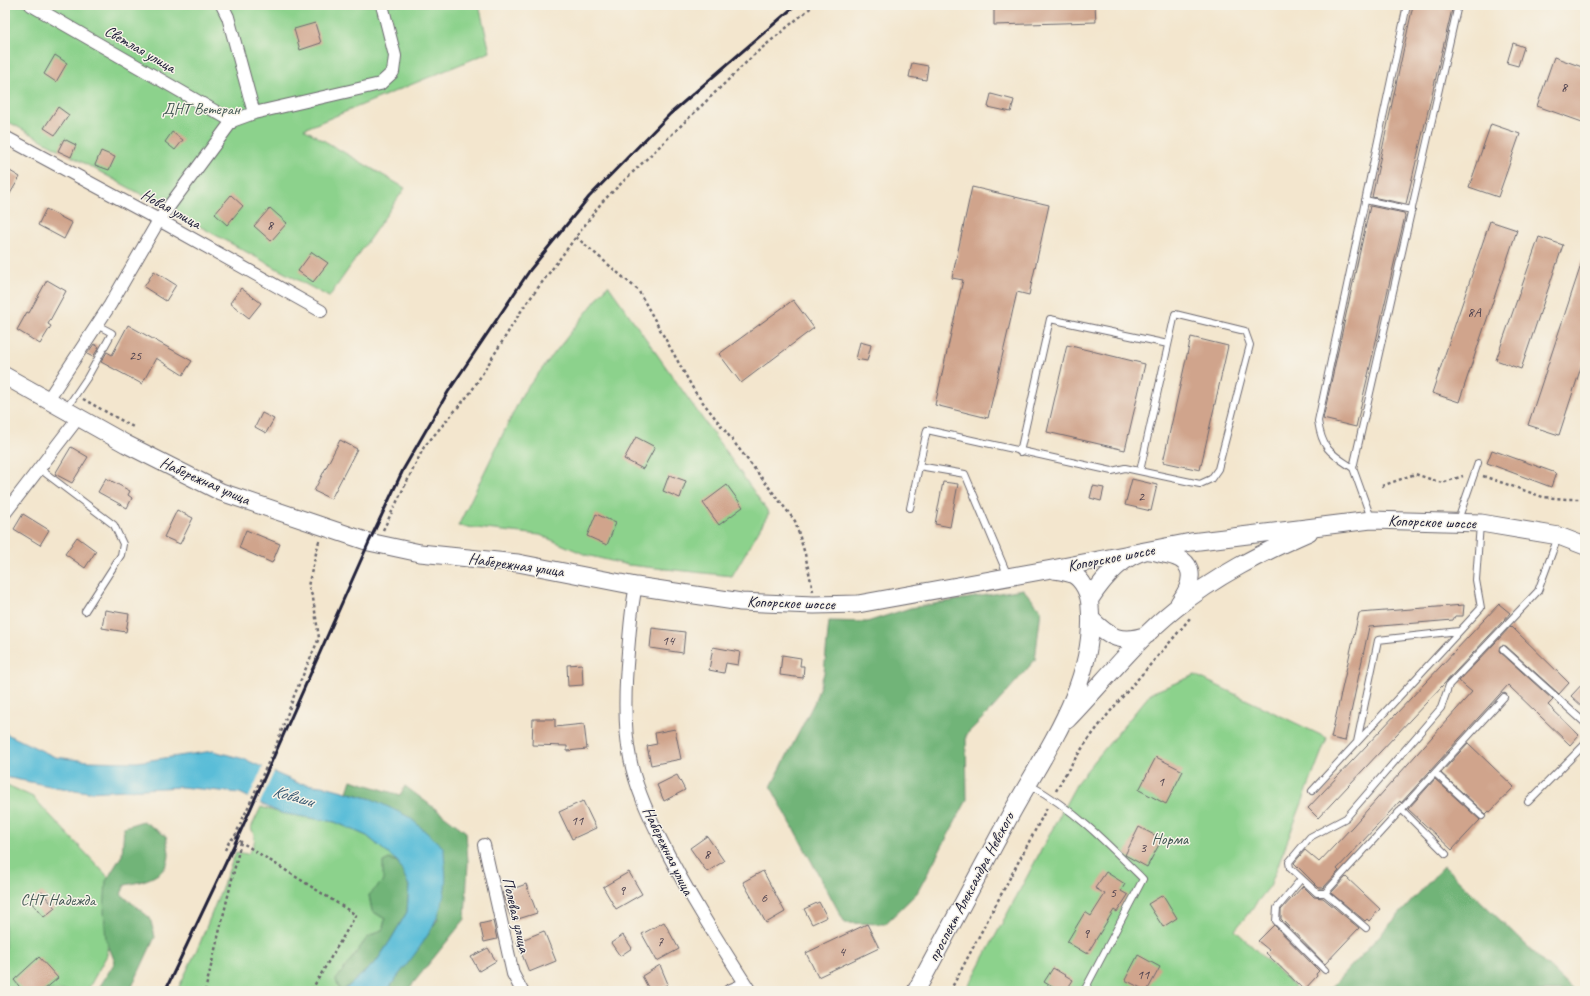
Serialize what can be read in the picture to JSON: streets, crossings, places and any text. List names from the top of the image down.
{
  "streets": {
    "main road": ["Набережная улица", "Копорское шоссе", "проспект Александра Невского"],
    "street": ["Светлая улица", "Новая улица", "Полевая улица"]
  },
  "crossings": [
    ["Набережная улица", "Копорское шоссе"]
  ],
  "water": ["Коваши"],
  "parks": ["ДНТ Ветеран", "Норма", "СНТ Надежда"],
  "house_numbers": [
    "8",
    "8",
    "8А",
    "25",
    "2",
    "14",
    "1",
    "11",
    "3",
    "8",
    "9",
    "5",
    "6",
    "9",
    "7",
    "4",
    "11"
  ]
}
